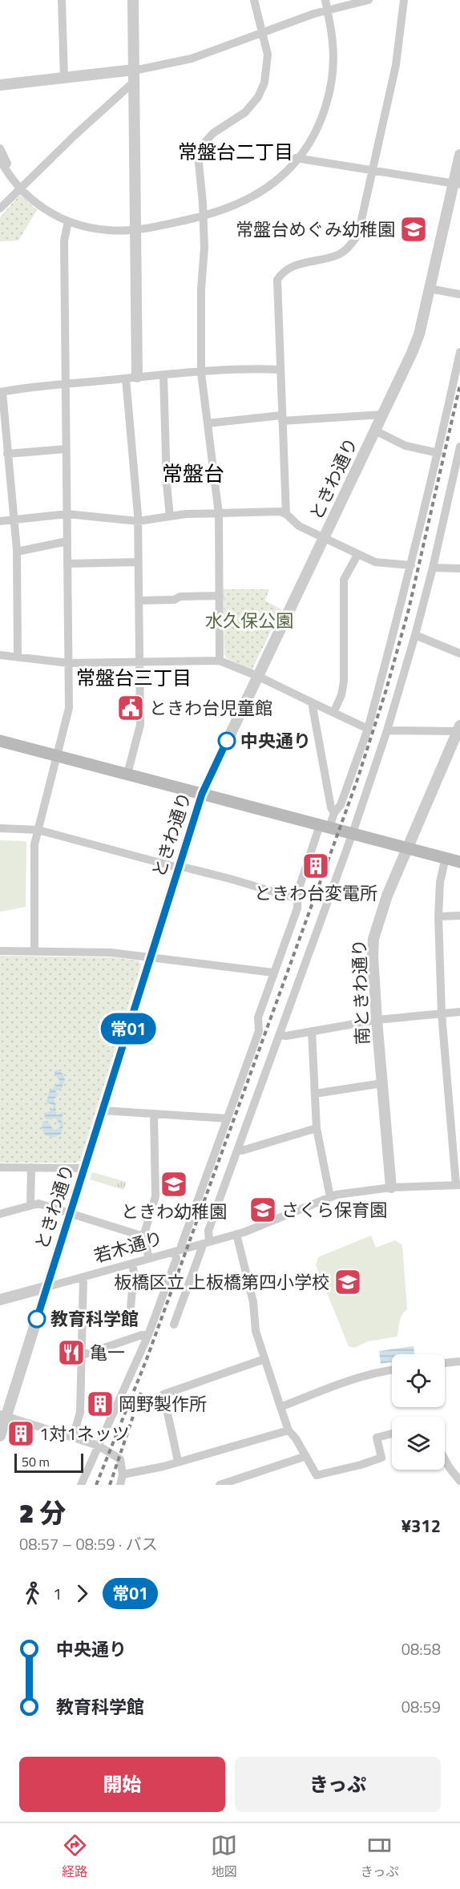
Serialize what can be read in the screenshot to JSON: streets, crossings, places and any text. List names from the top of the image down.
{
  "streets": {
    "street": ["ときわ通り", "南ときわ通り", "若木通り"]
  },
  "crossings": [
    ["ときわ通り", "若木通り"],
    ["南ときわ通り", "若木通り"]
  ],
  "districts": ["常盤台二丁目", "常盤台", "常盤台三丁目"],
  "parks": ["水久保公園"],
  "places": {
    "school or university": [
      "常盤台めぐみ幼稚園",
      "ときわ幼稚園",
      "さくら保育園",
      "板橋区立 上板橋第四小学校"
    ],
    "public building": ["ときわ台児童館"],
    "other": ["中央通り", "教育科学館"],
    "building": ["ときわ台変電所", "岡野製作所", "1対1ネッツ"],
    "restaurant": ["亀一"]
  },
  "lines": ["bus line 常01"],
  "scale_bar": "50 m",
  "page": {
    "on_map": "常01",
    "scale": "50 m",
    "heading": ["2 分", "08:57 – 08:59 · バス", "¥312"],
    "legs": ["1", "常01"],
    "list": [
      {
        "name": "中央通り",
        "value": "08:58"
      },
      {
        "name": "教育科学館",
        "value": "08:59"
      }
    ],
    "buttons": ["開始", "きっぷ"],
    "tabs": ["経路", "地図", "きっぷ"]
  }
}
